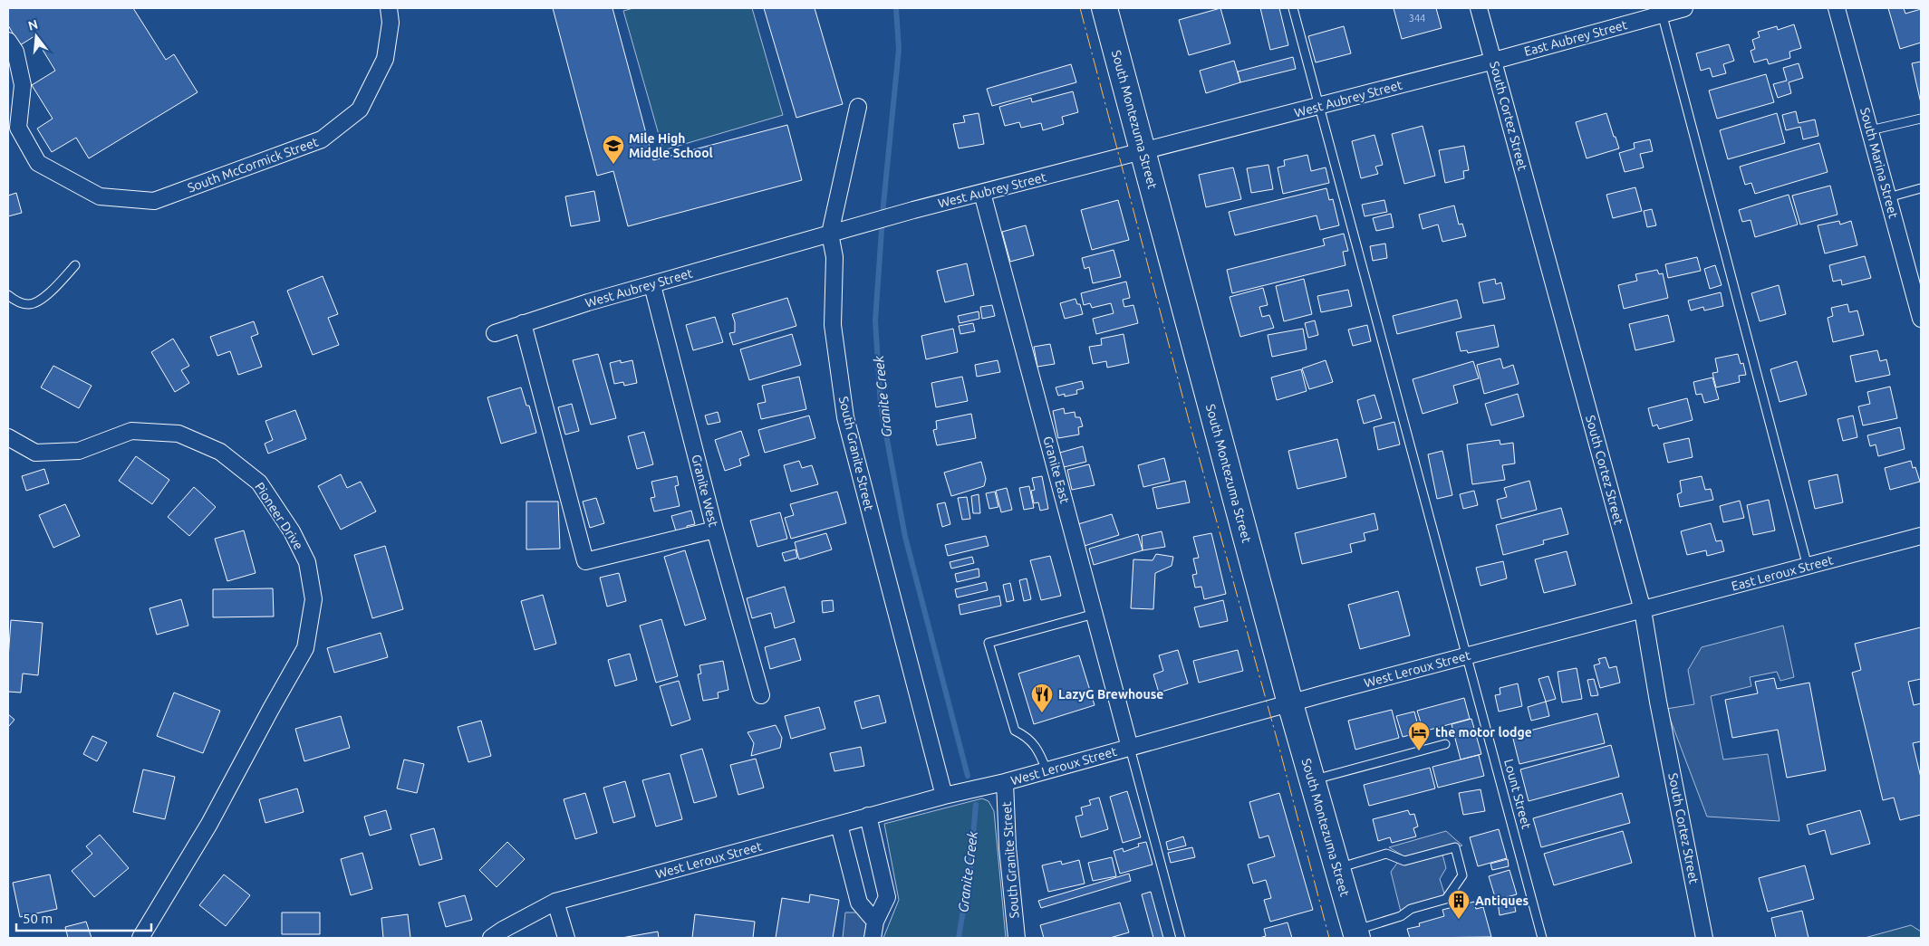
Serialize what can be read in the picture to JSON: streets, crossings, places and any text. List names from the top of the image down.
{
  "streets": {
    "main road": ["South Montezuma Street"],
    "street": [
      "East Aubrey Street",
      "West Aubrey Street",
      "South Cortez Street",
      "South Marina Street",
      "South McCormick Street",
      "South Granite Street",
      "Granite East",
      "Granite West",
      "Pioneer Drive",
      "East Leroux Street",
      "West Leroux Street"
    ],
    "lane": ["Lount Street"]
  },
  "crossings": [
    ["East Aubrey Street", "West Aubrey Street"],
    ["East Aubrey Street", "South Cortez Street"],
    ["West Aubrey Street", "South Cortez Street"],
    ["West Aubrey Street", "South Montezuma Street"],
    ["West Aubrey Street", "South Granite Street"],
    ["West Aubrey Street", "Granite East"],
    ["West Aubrey Street", "Granite West"],
    ["West Aubrey Street", "Lount Street"],
    ["South Cortez Street", "East Leroux Street"],
    ["South Cortez Street", "West Leroux Street"],
    ["South Montezuma Street", "West Leroux Street"],
    ["South Granite Street", "West Leroux Street"],
    ["Granite East", "West Leroux Street"],
    ["East Leroux Street", "West Leroux Street"],
    ["West Leroux Street", "Lount Street"]
  ],
  "water": ["Granite Creek"],
  "places": {
    "school or university": ["Mile High Middle School"],
    "restaurant": ["LazyG Brewhouse"],
    "hotel": ["the motor lodge"],
    "building": ["Antiques"]
  },
  "house_numbers": ["344"],
  "scale_bar": "50 m",
  "north": "top"
}
